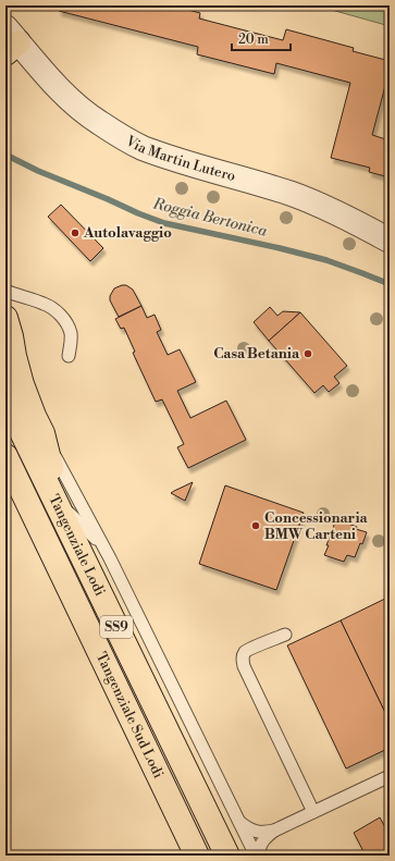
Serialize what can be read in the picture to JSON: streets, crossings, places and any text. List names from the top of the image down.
{
  "streets": {
    "highway": ["Tangenziale Lodi", "SS9", "Tangenziale Sud Lodi"],
    "street": ["Via Martin Lutero"]
  },
  "water": ["Roggia Bertonica"],
  "places": ["Autolavaggio", "Casa Betania", "Concessionaria BMW Carteni"],
  "scale_bar": "20 m"
}
